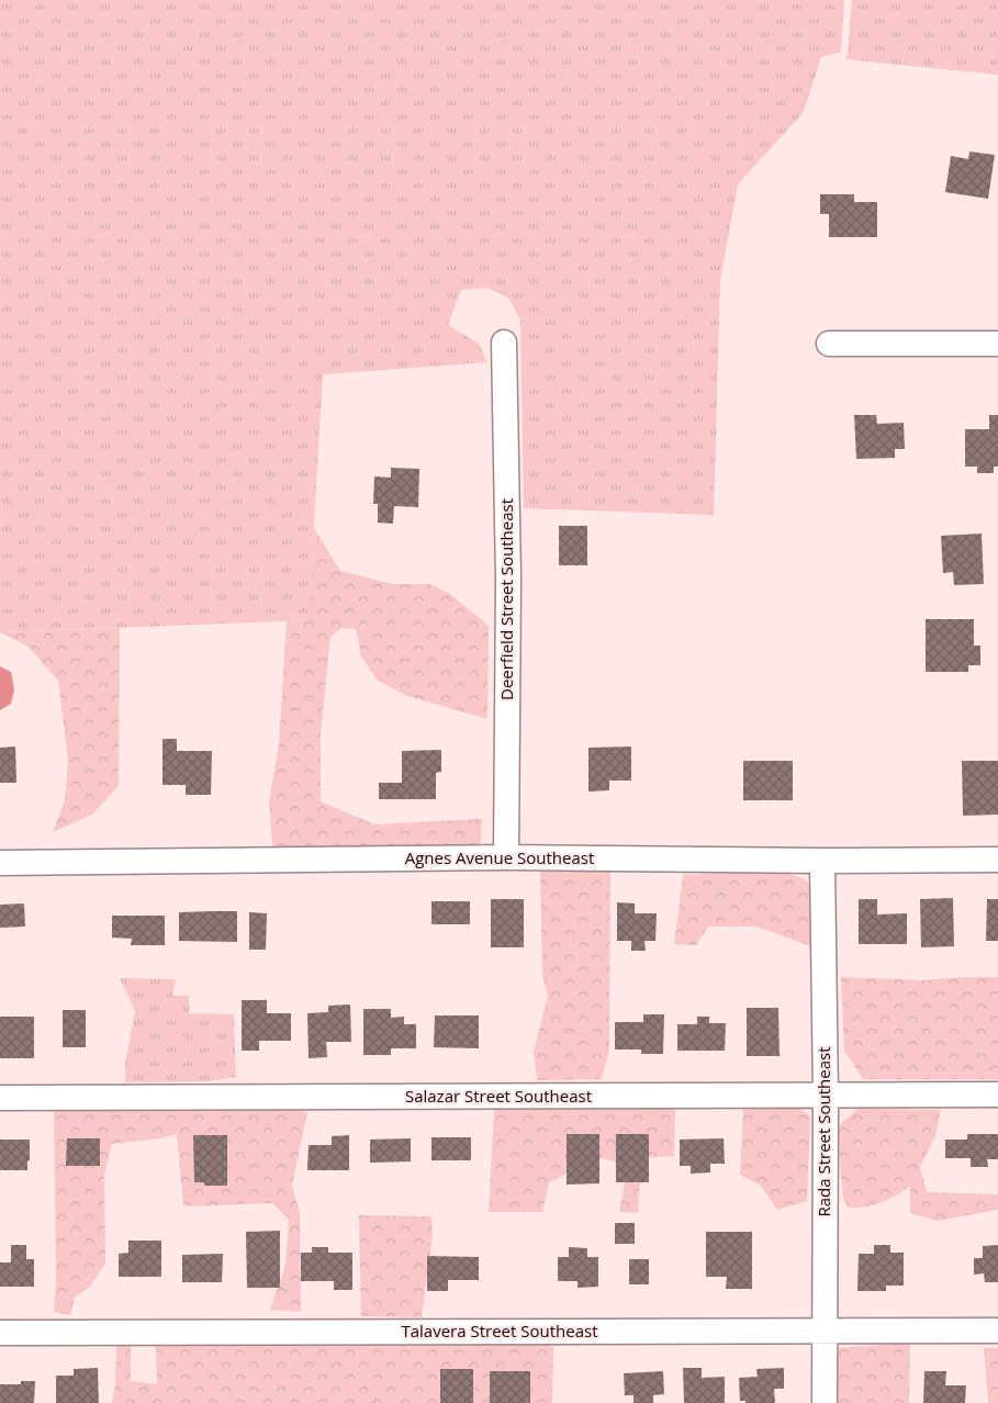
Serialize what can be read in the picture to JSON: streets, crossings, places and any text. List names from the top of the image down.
{
  "streets": {
    "street": [
      "Deerfield Street Southeast",
      "Agnes Avenue Southeast",
      "Salazar Street Southeast",
      "Rada Street Southeast",
      "Talavera Street Southeast"
    ]
  },
  "crossings": [
    ["Deerfield Street Southeast", "Agnes Avenue Southeast"],
    ["Agnes Avenue Southeast", "Rada Street Southeast"],
    ["Salazar Street Southeast", "Rada Street Southeast"],
    ["Rada Street Southeast", "Talavera Street Southeast"]
  ]
}
